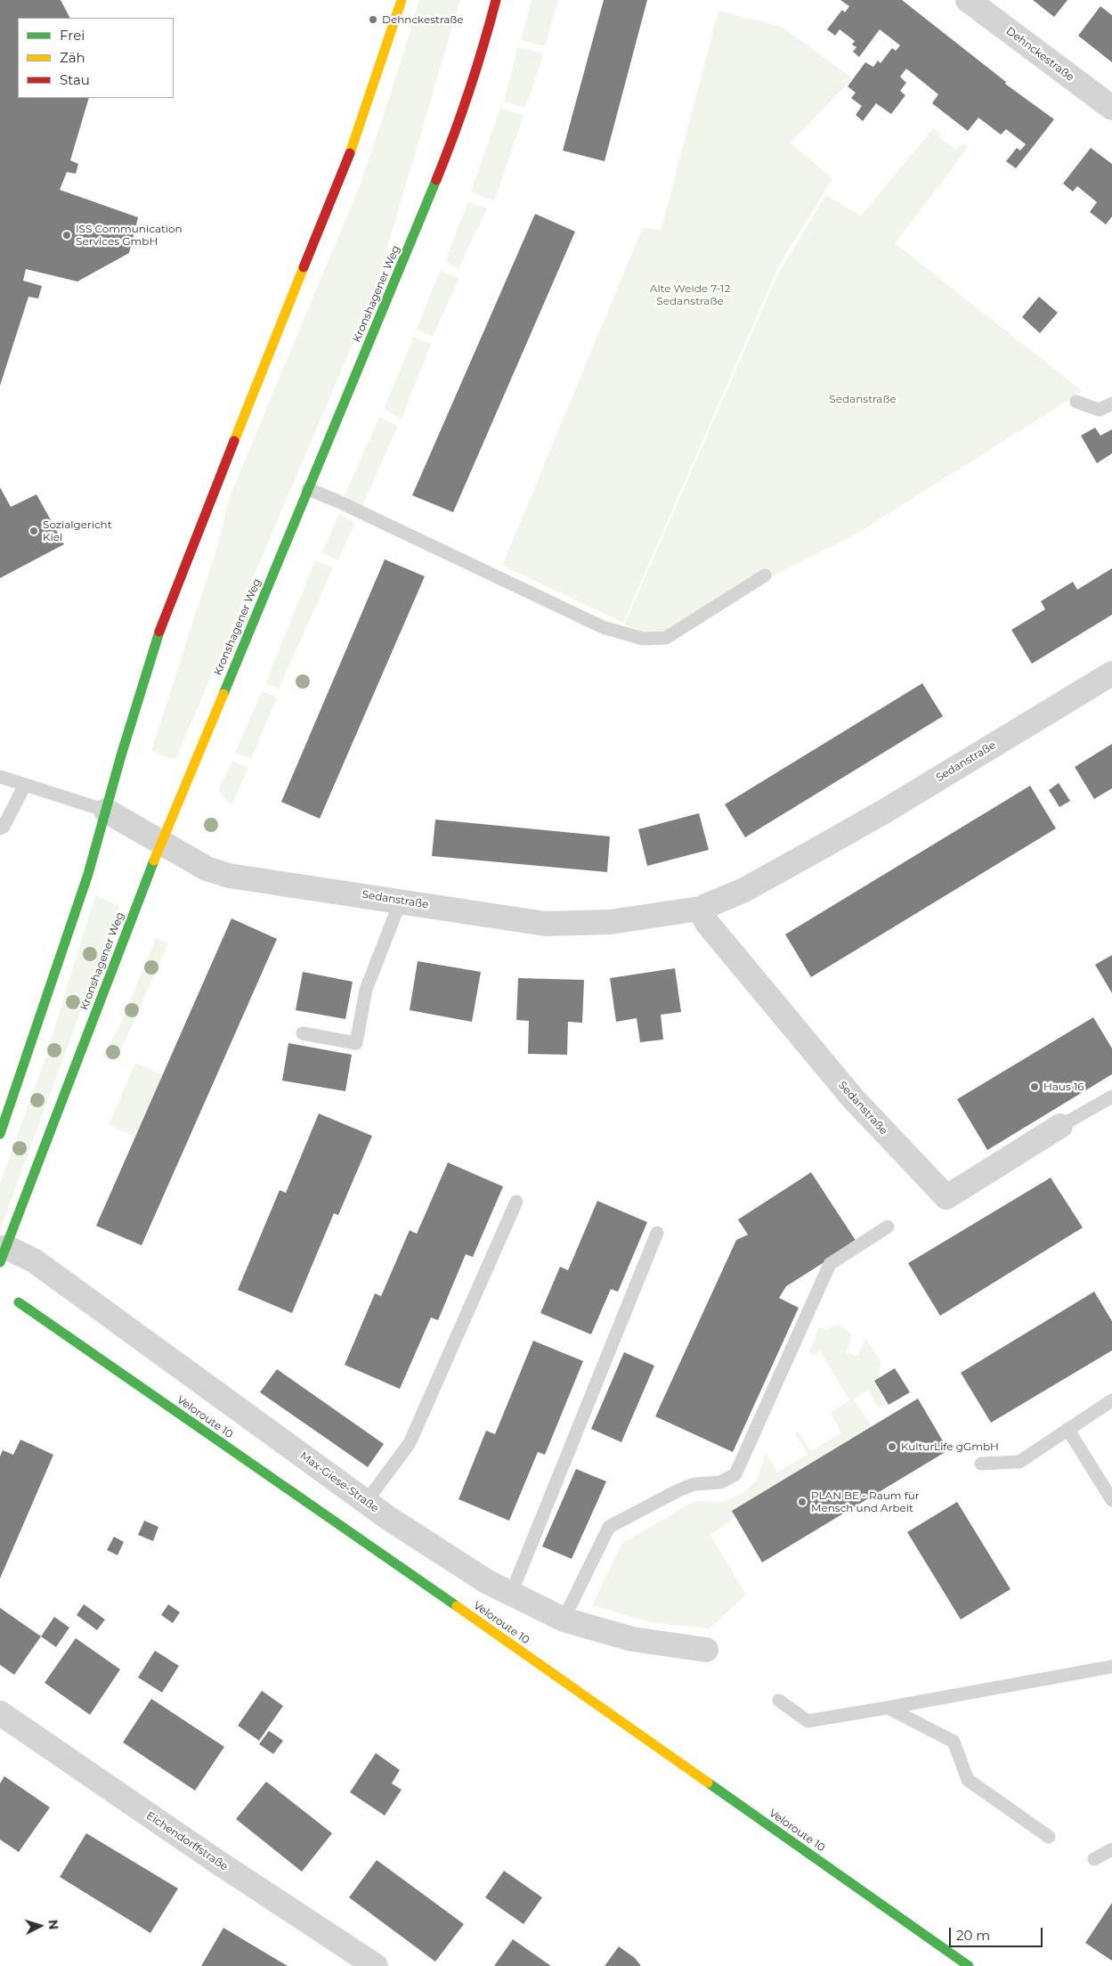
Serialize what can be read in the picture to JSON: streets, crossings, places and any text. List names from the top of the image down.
{
  "streets": {
    "main road": ["Kronshagener Weg", "Veloroute 10"],
    "street": [
      "Dehnckestraße",
      "Sedanstraße",
      "Max-Giese-Straße",
      "Eichendorffstraße"
    ]
  },
  "crossings": [
    ["Kronshagener Weg", "Sedanstraße"],
    ["Kronshagener Weg", "Max-Giese-Straße"]
  ],
  "parks": ["Alte Weide 7-12 Sedanstraße", "Sedanstraße"],
  "places": [
    "Dehnckestraße",
    "ISS Communication Services GmbH",
    "Sozialgericht Kiel",
    "Haus 16",
    "KulturLife gGmbH",
    "PLAN BE - Raum für Mensch und Arbeit"
  ],
  "legend": ["Frei", "Zäh", "Stau"],
  "scale_bar": "20 m",
  "north": "right"
}
